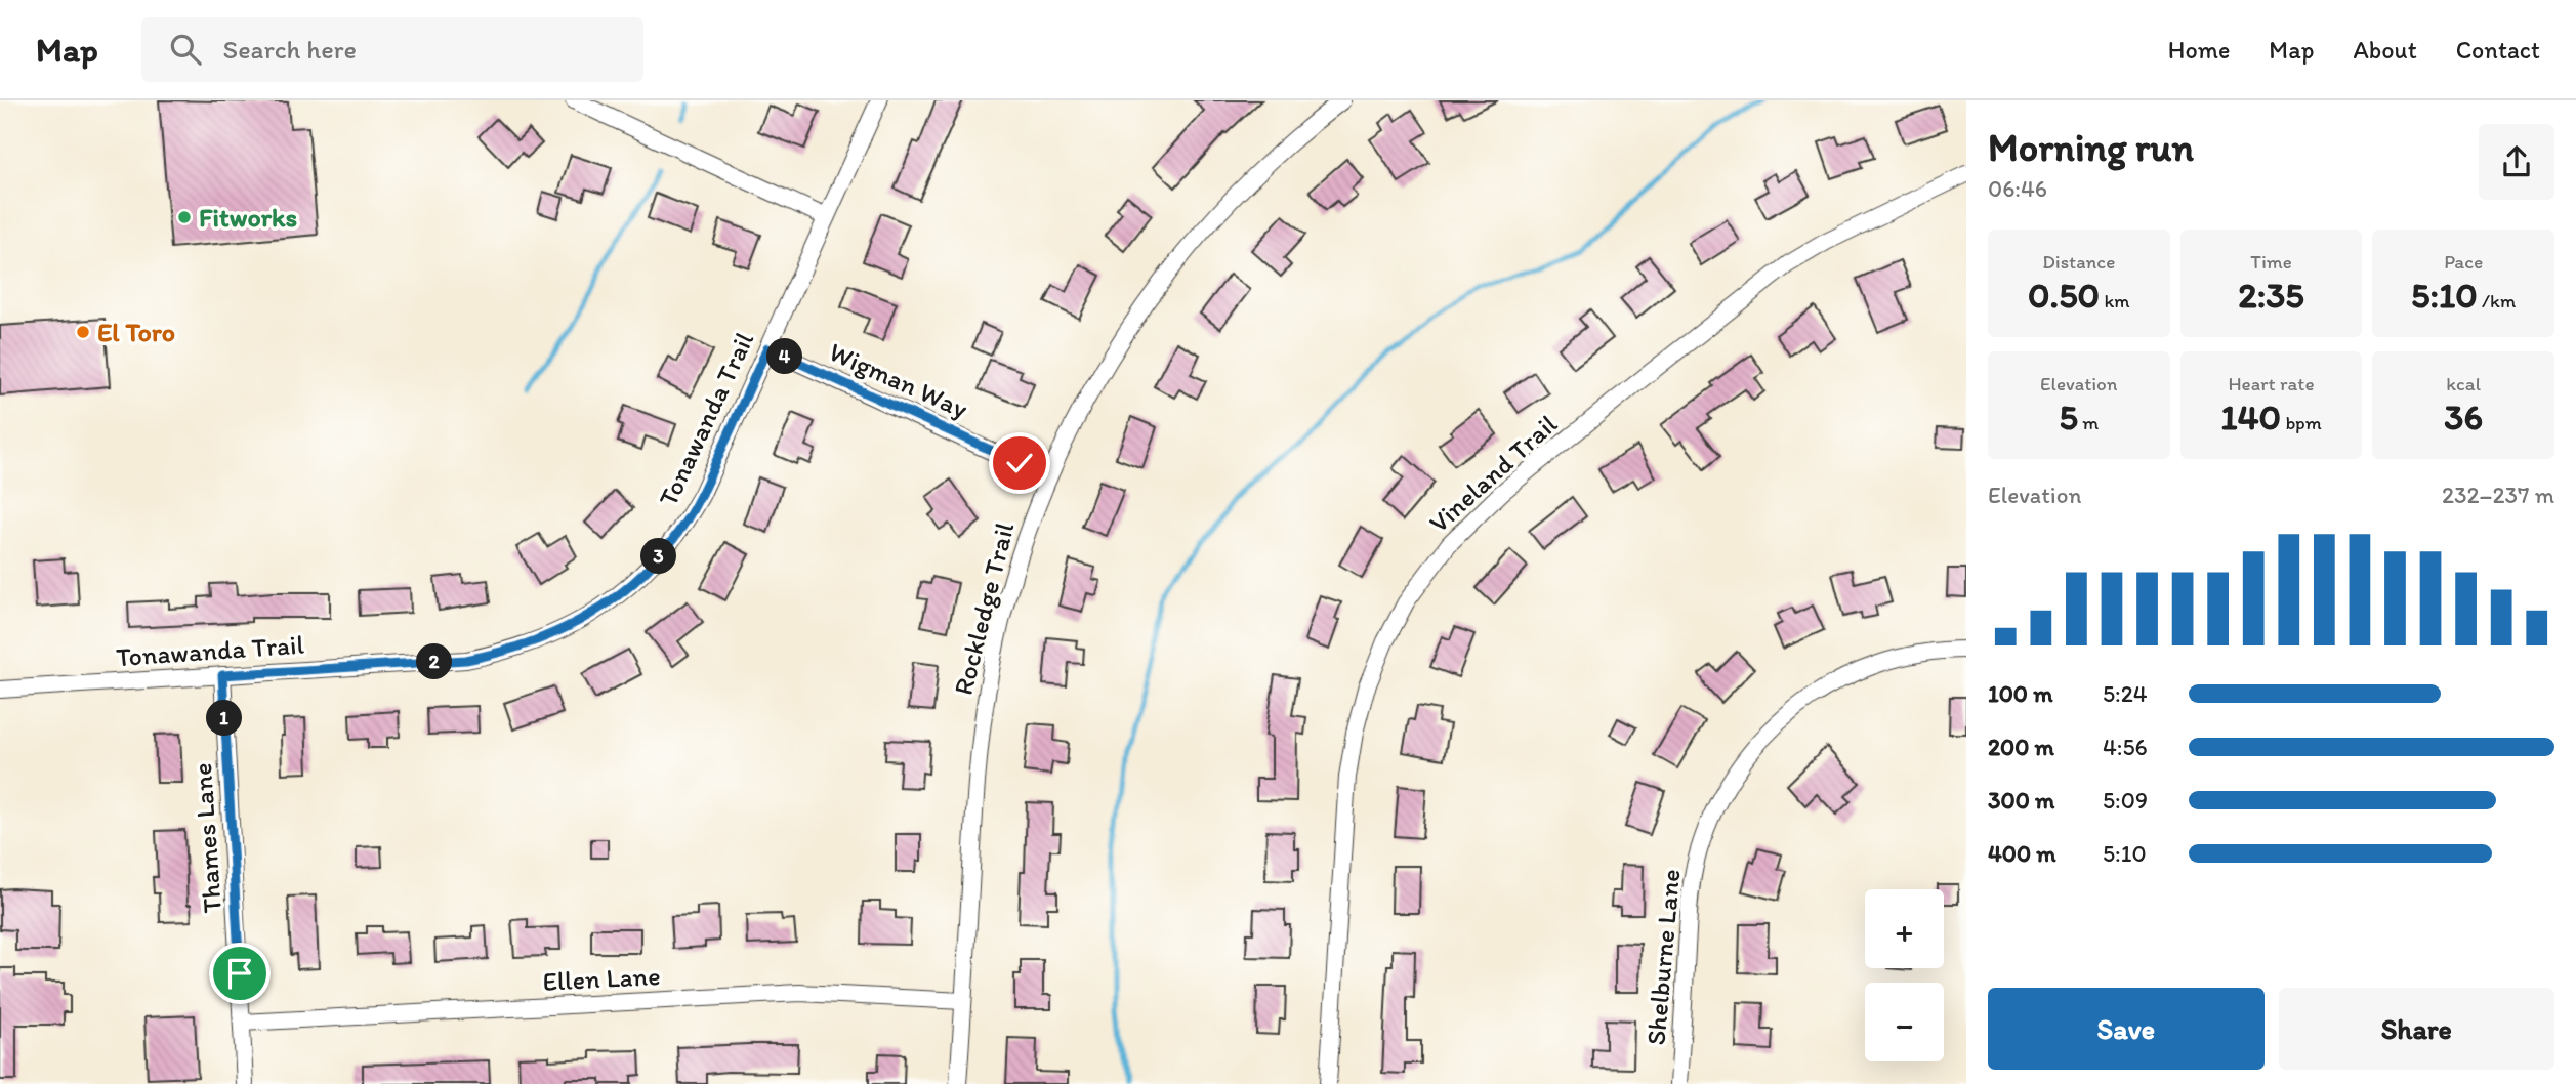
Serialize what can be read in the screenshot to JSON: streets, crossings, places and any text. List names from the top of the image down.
{
  "streets": {
    "street": [
      "Wigman Way",
      "Tonawanda Trail",
      "Vineland Trail",
      "Rockledge Trail",
      "Thames Lane",
      "Shelburne Lane",
      "Ellen Lane"
    ]
  },
  "crossings": [
    ["Wigman Way", "Tonawanda Trail"],
    ["Wigman Way", "Rockledge Trail"],
    ["Tonawanda Trail", "Thames Lane"],
    ["Rockledge Trail", "Ellen Lane"],
    ["Thames Lane", "Ellen Lane"]
  ],
  "places": ["Fitworks", "El Toro"],
  "page": {
    "header": "Map",
    "search": "Search here",
    "nav": [
      "Home",
      "Map",
      "About",
      "Contact"
    ],
    "heading": ["Morning run", "06:46"],
    "stats": [
      ["Distance", "0.50 km"],
      ["Time", "2:35"],
      ["Pace", "5:10 /km"],
      ["Elevation", "5 m"],
      ["Heart rate", "140 bpm"],
      ["kcal", "36"]
    ],
    "pins": [
      "4",
      "3",
      "2",
      "1"
    ],
    "chart": ["Elevation", "232–237 m"],
    "list": [
      {
        "name": "100 m",
        "note": "5:24"
      },
      {
        "name": "200 m",
        "note": "4:56"
      },
      {
        "name": "300 m",
        "note": "5:09"
      },
      {
        "name": "400 m",
        "note": "5:10"
      }
    ],
    "map_buttons": ["+", "−"],
    "buttons": ["Save", "Share"]
  }
}
